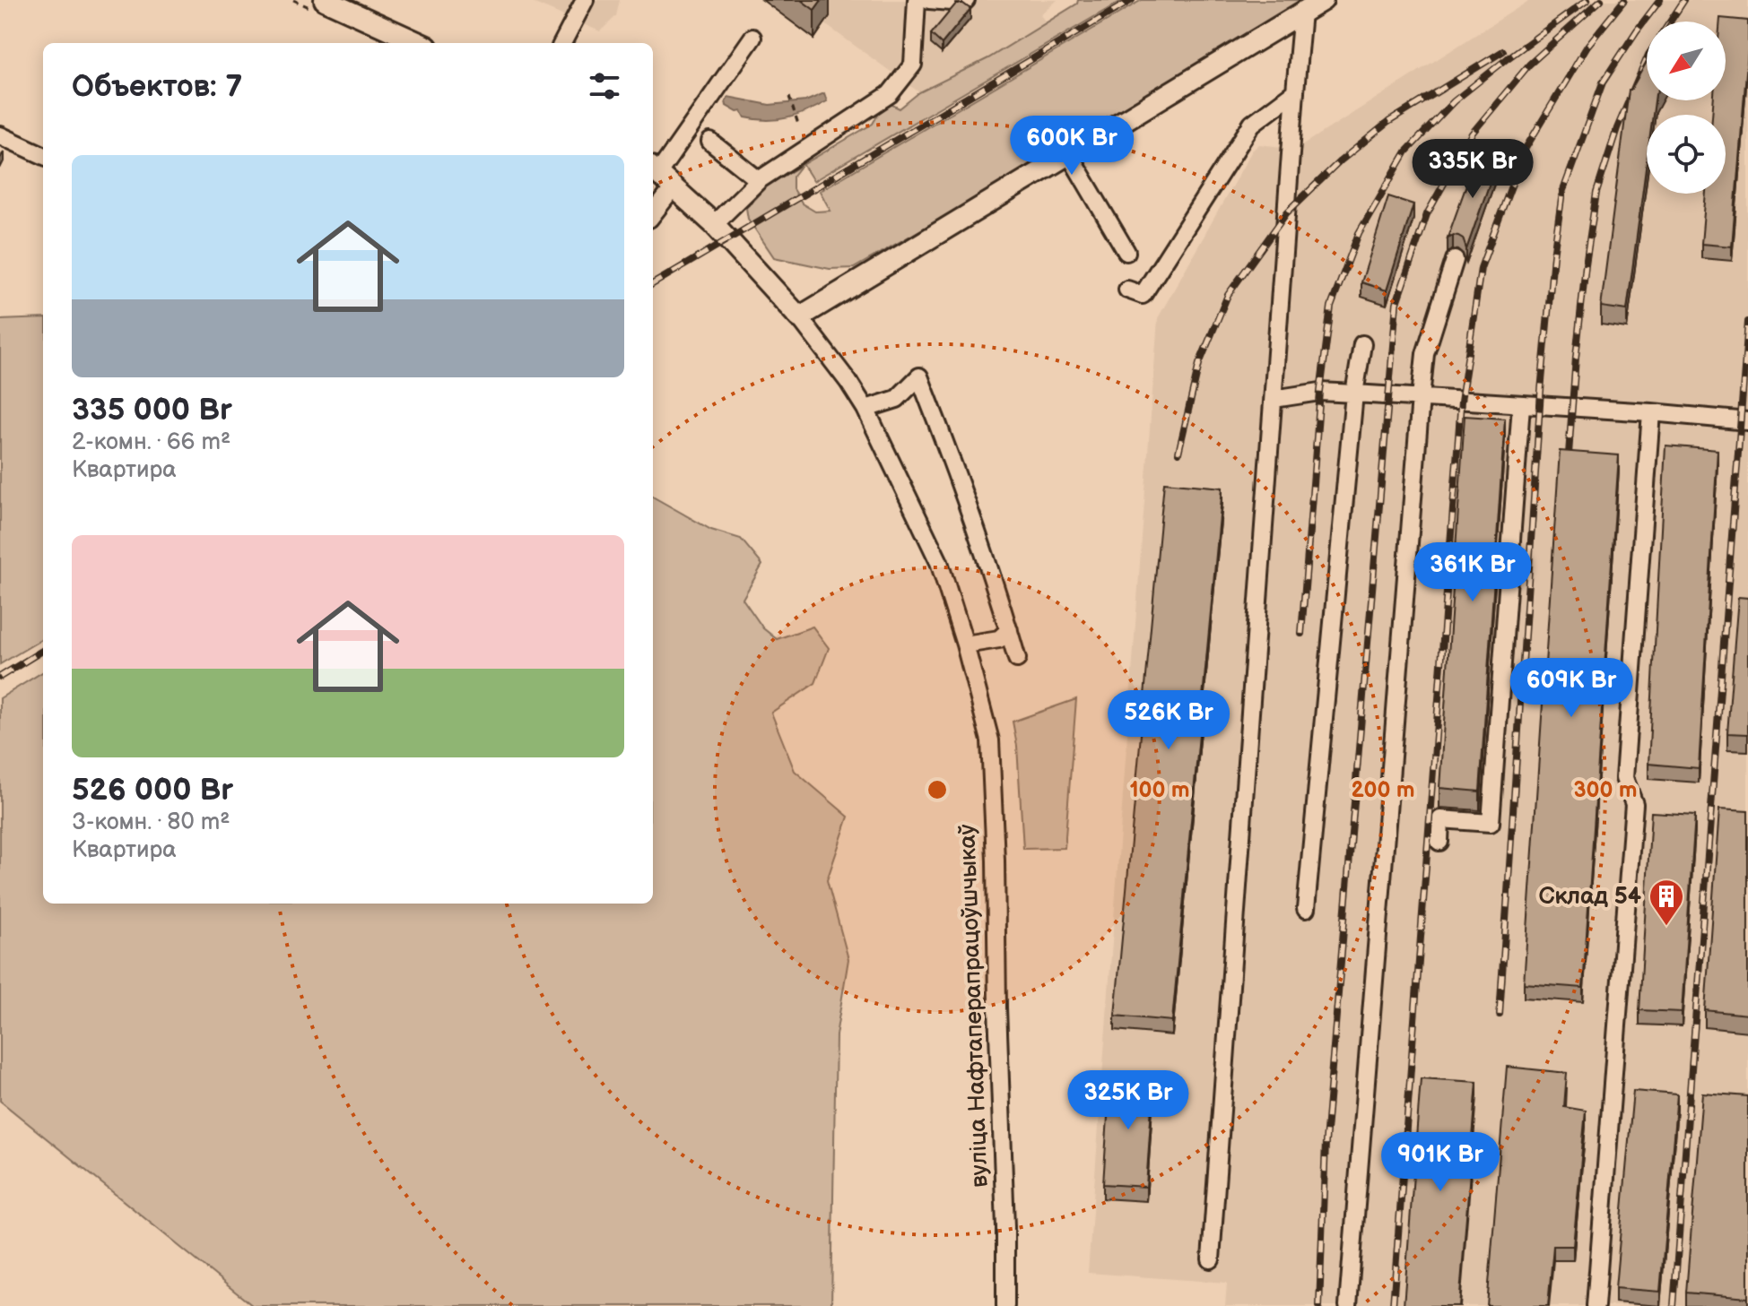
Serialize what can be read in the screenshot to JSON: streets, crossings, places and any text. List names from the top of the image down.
{
  "streets": {
    "main road": ["вуліца Нафтаперапрацоўшчыкаў"]
  },
  "places": {
    "building": ["Склад 54"]
  },
  "north": "bottom left",
  "page": {
    "heading": "Объектов: 7",
    "price": [
      "600K Br",
      "335K Br",
      "361K Br",
      "609K Br",
      "526K Br",
      "325K Br",
      "901K Br"
    ],
    "list": [
      {
        "name": "335 000 Br",
        "note": "2-комн. · 66 m² · Квартира"
      },
      {
        "name": "526 000 Br",
        "note": "3-комн. · 80 m² · Квартира"
      }
    ]
  },
  "rings": ["100 m", "200 m", "300 m"]
}
